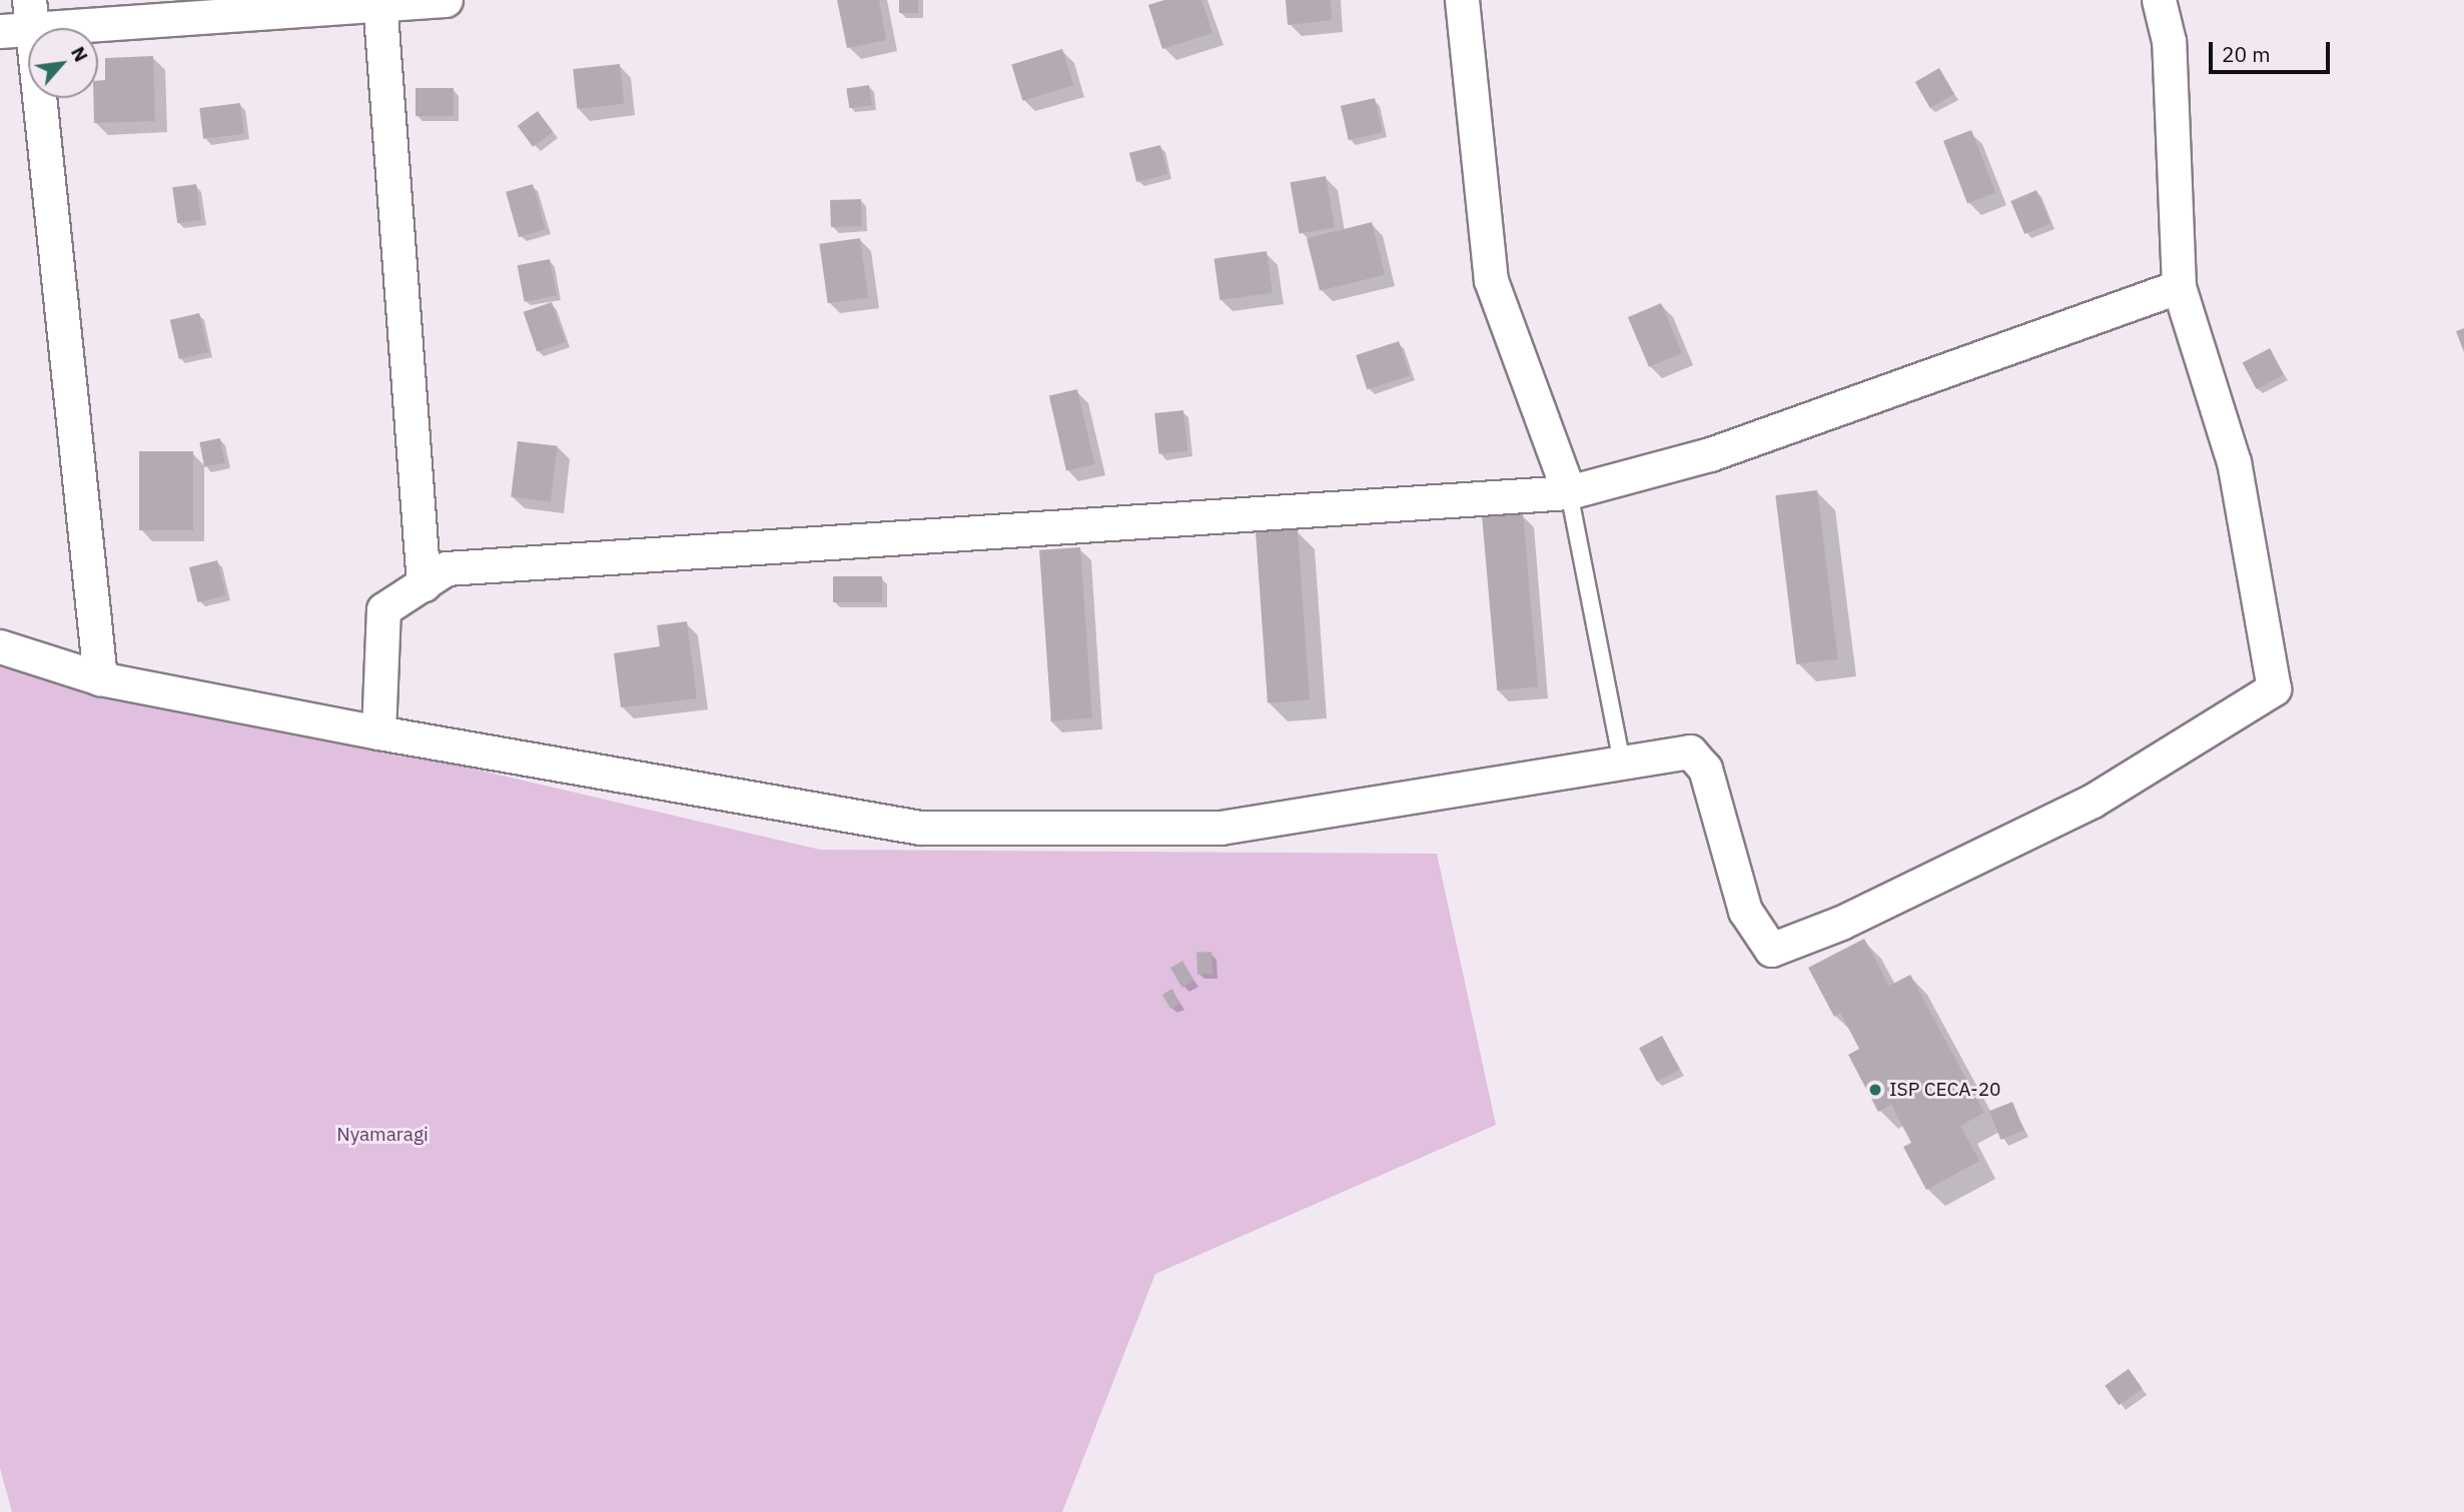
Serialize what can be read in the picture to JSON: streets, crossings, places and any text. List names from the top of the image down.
{
  "parks": ["Nyamaragi"],
  "places": ["ISP CECA-20"],
  "scale_bar": "20 m",
  "north": "top right"
}
